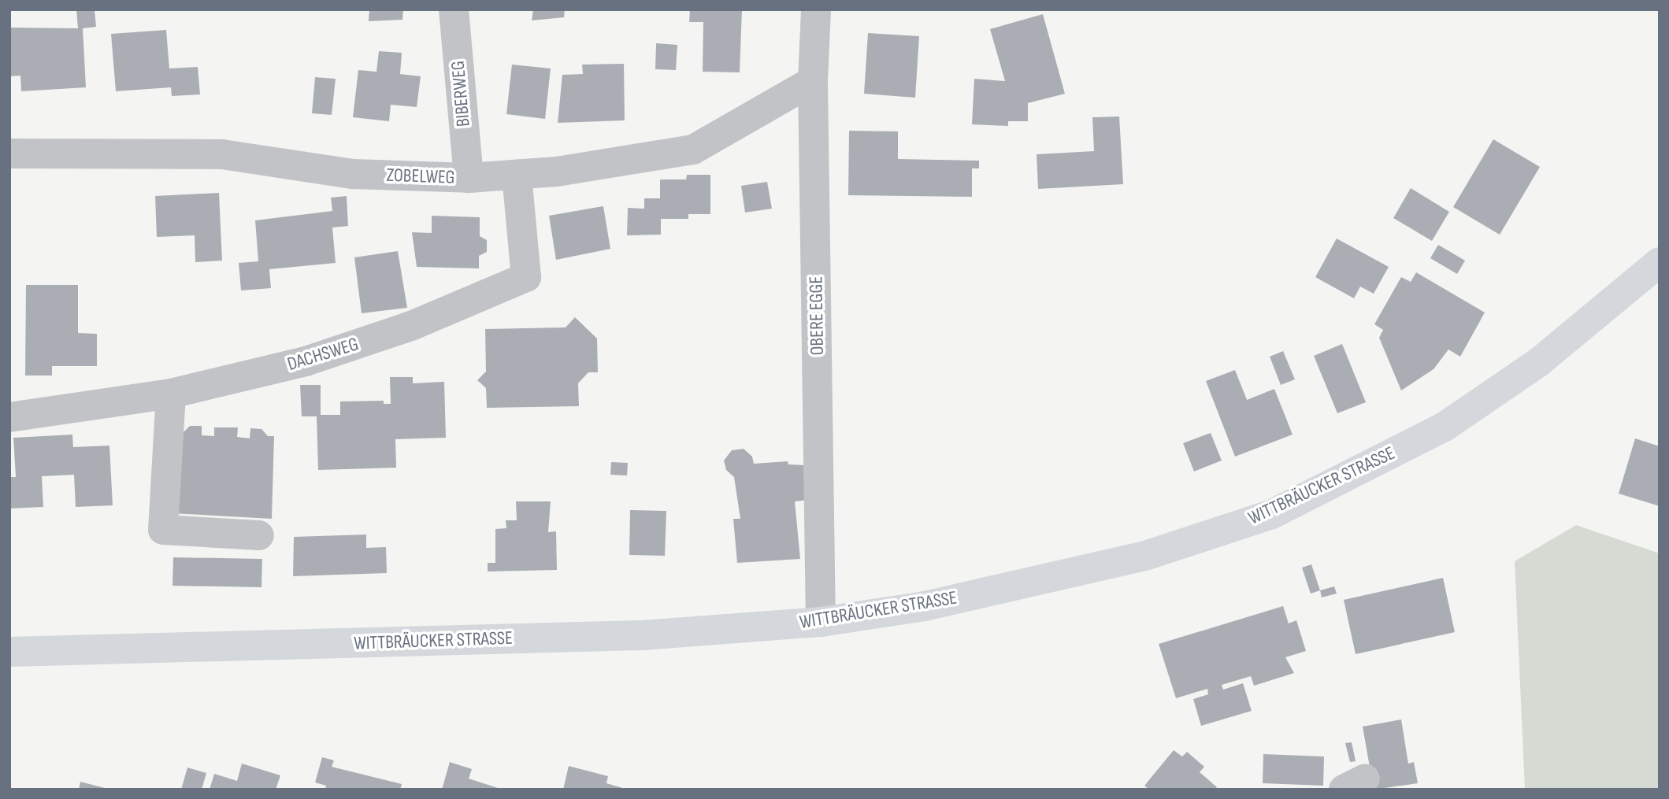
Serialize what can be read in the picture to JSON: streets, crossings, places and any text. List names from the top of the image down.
{
  "streets": {
    "main road": ["WITTBRÄUCKER STRASSE"],
    "street": [
      "BIBERWEG",
      "ZOBELWEG",
      "OBERE EGGE",
      "DACHSWEG"
    ]
  },
  "crossings": [
    ["BIBERWEG", "ZOBELWEG"],
    ["ZOBELWEG", "OBERE EGGE"],
    ["ZOBELWEG", "DACHSWEG"],
    ["OBERE EGGE", "WITTBRÄUCKER STRASSE"]
  ]
}
